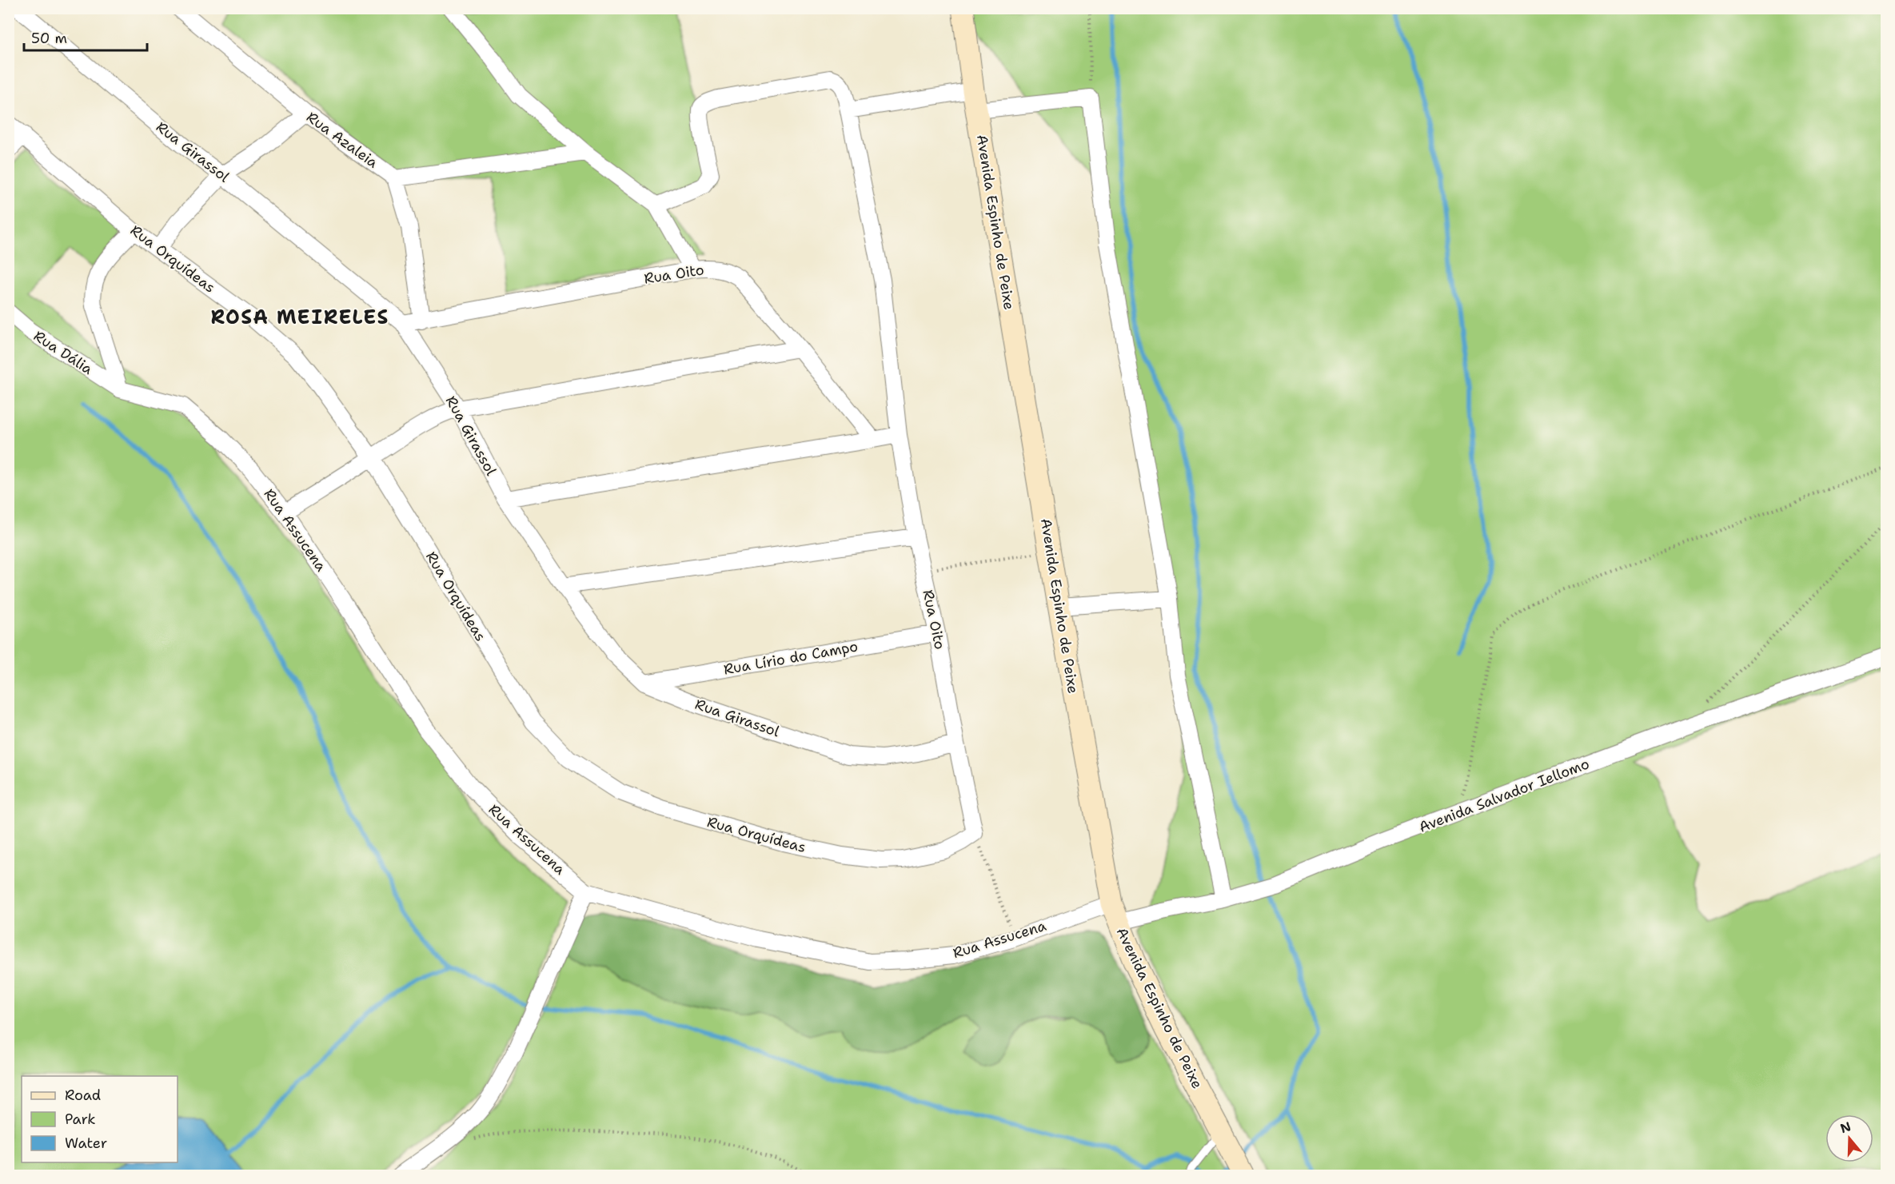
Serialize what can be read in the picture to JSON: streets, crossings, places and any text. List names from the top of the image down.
{
  "streets": {
    "street": [
      "Rua Azaleia",
      "Rua Girassol",
      "Avenida Espinho de Peixe",
      "Rua Orquídeas",
      "Rua Oito",
      "Rua Dália",
      "Rua Assucena",
      "Rua Lírio do Campo",
      "Avenida Salvador Iellomo"
    ]
  },
  "crossings": [
    ["Rua Girassol", "Rua Oito"],
    ["Rua Girassol", "Rua Lírio do Campo"],
    ["Avenida Espinho de Peixe", "Rua Assucena"],
    ["Avenida Espinho de Peixe", "Avenida Salvador Iellomo"],
    ["Rua Orquídeas", "Rua Oito"],
    ["Rua Oito", "Rua Lírio do Campo"],
    ["Rua Dália", "Rua Assucena"],
    ["Rua Assucena", "Avenida Salvador Iellomo"]
  ],
  "districts": ["ROSA MEIRELES"],
  "legend": ["Road", "Park", "Water"],
  "scale_bar": "50 m",
  "north": "top"
}
